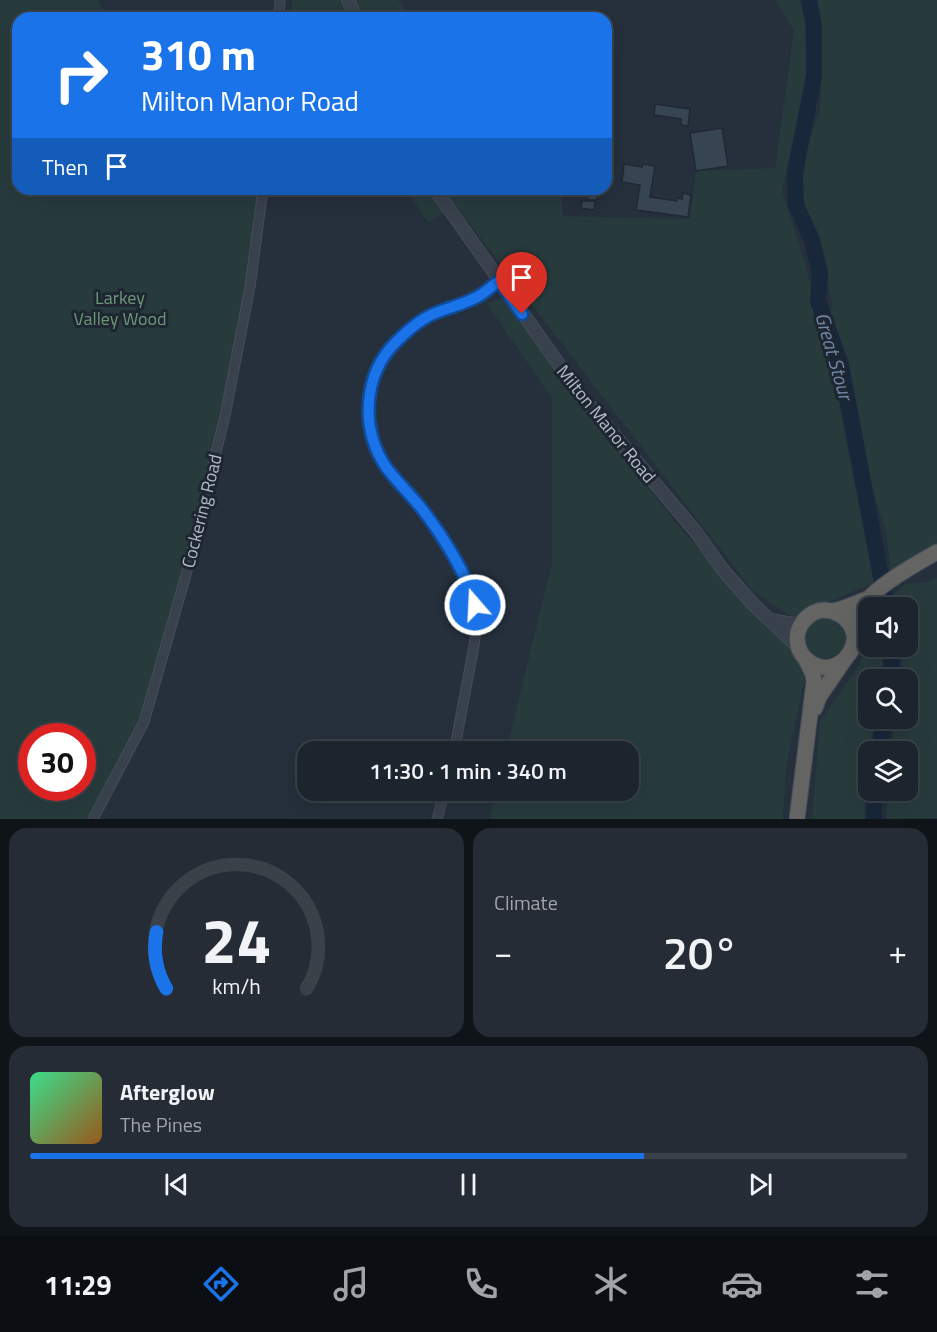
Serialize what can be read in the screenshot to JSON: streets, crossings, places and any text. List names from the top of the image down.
{
  "streets": {
    "street": ["Milton Manor Road", "Cockering Road"]
  },
  "water": ["Great Stour"],
  "parks": ["Larkey Valley Wood"],
  "page": {
    "turn": ["310 m", "Milton Manor Road"],
    "then": "Then",
    "limit": "30",
    "trip": "11:30 · 1 min · 340 m",
    "tile": "Climate",
    "heat": ["−", "20°", "+"],
    "song": ["Afterglow", "The Pines"],
    "tabs": "11:29",
    "gauge": ["24", "km/h"]
  }
}
